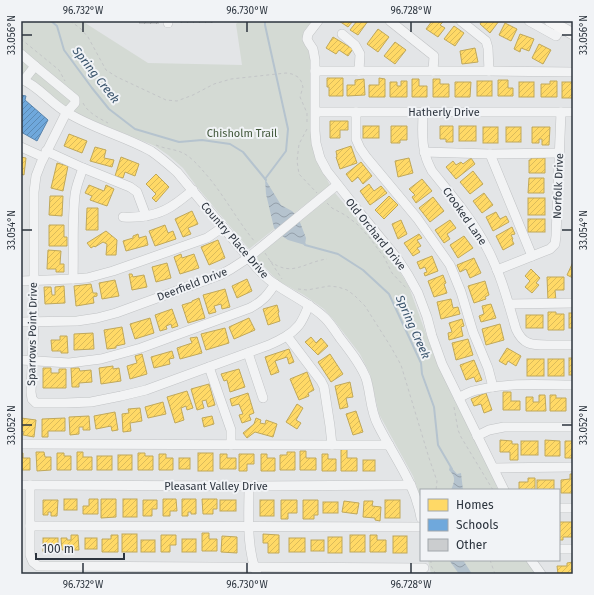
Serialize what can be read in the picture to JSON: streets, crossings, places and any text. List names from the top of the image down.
{
  "streets": {
    "street": [
      "Hatherly Drive",
      "Norfolk Drive",
      "Crooked Lane",
      "Old Orchard Drive",
      "Country Place Drive",
      "Deerfield Drive",
      "Sparrows Point Drive",
      "Pleasant Valley Drive"
    ]
  },
  "crossings": [
    ["Hatherly Drive", "Norfolk Drive"],
    ["Hatherly Drive", "Crooked Lane"],
    ["Hatherly Drive", "Old Orchard Drive"],
    ["Norfolk Drive", "Crooked Lane"],
    ["Old Orchard Drive", "Deerfield Drive"],
    ["Country Place Drive", "Deerfield Drive"],
    ["Country Place Drive", "Sparrows Point Drive"],
    ["Country Place Drive", "Pleasant Valley Drive"],
    ["Deerfield Drive", "Sparrows Point Drive"]
  ],
  "water": ["Spring Creek"],
  "parks": ["Chisholm Trail"],
  "legend": ["Homes", "Schools", "Other"],
  "scale_bar": "100 m",
  "coordinates": [
    "96.732°W",
    "96.730°W",
    "96.728°W",
    "33.056°N",
    "33.054°N",
    "33.052°N"
  ]
}
